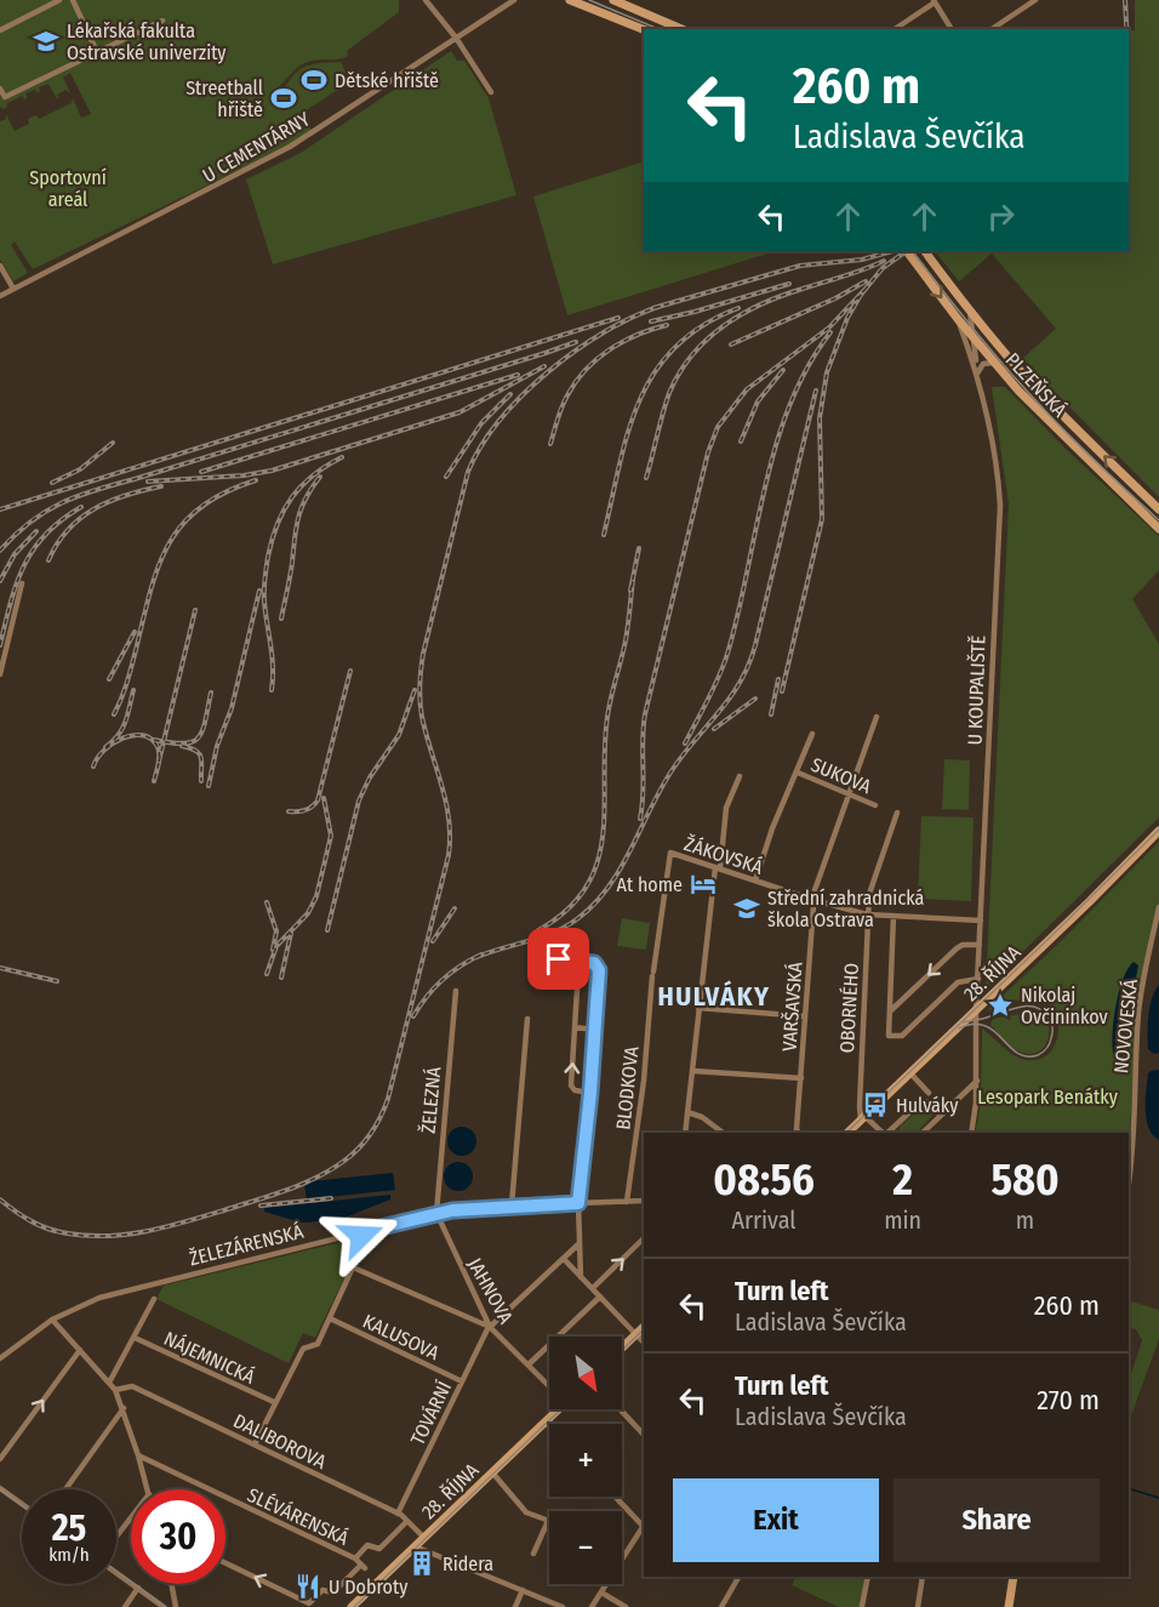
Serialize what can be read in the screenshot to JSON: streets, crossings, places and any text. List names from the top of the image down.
{
  "streets": {
    "main road": ["PLZEŇSKÁ", "28. ŘÍJNA"],
    "street": [
      "U CEMENTÁRNY",
      "U KOUPALIŠTĚ",
      "SUKOVA",
      "ŽÁKOVSKÁ",
      "VARŠAVSKÁ",
      "OBORNÉHO",
      "NOVOVESKÁ",
      "BLODKOVA",
      "ŽELEZNÁ",
      "ŽELEZÁRENSKÁ",
      "JAHNOVA",
      "KALUSOVA",
      "NÁJEMNICKÁ",
      "TOVÁRNÍ",
      "DALIBOROVA",
      "SLÉVÁRENSKÁ"
    ]
  },
  "crossings": [
    ["PLZEŇSKÁ", "U KOUPALIŠTĚ"],
    ["U KOUPALIŠTĚ", "ŽÁKOVSKÁ"],
    ["U KOUPALIŠTĚ", "28. ŘÍJNA"],
    ["SUKOVA", "VARŠAVSKÁ"],
    ["ŽÁKOVSKÁ", "VARŠAVSKÁ"],
    ["ŽÁKOVSKÁ", "OBORNÉHO"],
    ["ŽÁKOVSKÁ", "BLODKOVA"],
    ["28. ŘÍJNA", "OBORNÉHO"],
    ["28. ŘÍJNA", "DALIBOROVA"],
    ["BLODKOVA", "ŽELEZÁRENSKÁ"],
    ["ŽELEZNÁ", "ŽELEZÁRENSKÁ"],
    ["ŽELEZNÁ", "JAHNOVA"],
    ["ŽELEZÁRENSKÁ", "JAHNOVA"],
    ["JAHNOVA", "TOVÁRNÍ"],
    ["KALUSOVA", "TOVÁRNÍ"],
    ["TOVÁRNÍ", "DALIBOROVA"]
  ],
  "districts": ["HULVÁKY"],
  "parks": ["Sportovní areál", "Lesopark Benátky"],
  "places": {
    "school or university": ["Lékařská fakulta Ostravské univerzity", "Střední zahradnická škola Ostrava"],
    "sports": ["Dětské hřiště", "Streetball hřiště"],
    "hotel": ["At home"],
    "place": ["Nikolaj Ovčininkov"],
    "bus stop": ["Hulváky"],
    "building": ["Ridera"],
    "restaurant": ["U Dobroty"]
  },
  "north": "bottom right",
  "page": {
    "turn": ["260 m", "Ladislava Ševčíka"],
    "eta": [
      "08:56",
      "Arrival",
      "2",
      "min",
      "580",
      "m"
    ],
    "list": [
      {
        "name": "Turn left",
        "note": "Ladislava Ševčíka",
        "value": "260 m"
      },
      {
        "name": "Turn left",
        "note": "Ladislava Ševčíka",
        "value": "270 m"
      }
    ],
    "map_buttons": ["+", "−"],
    "buttons": ["Exit", "Share"],
    "speed": "25 km/h",
    "limit": "30"
  }
}
